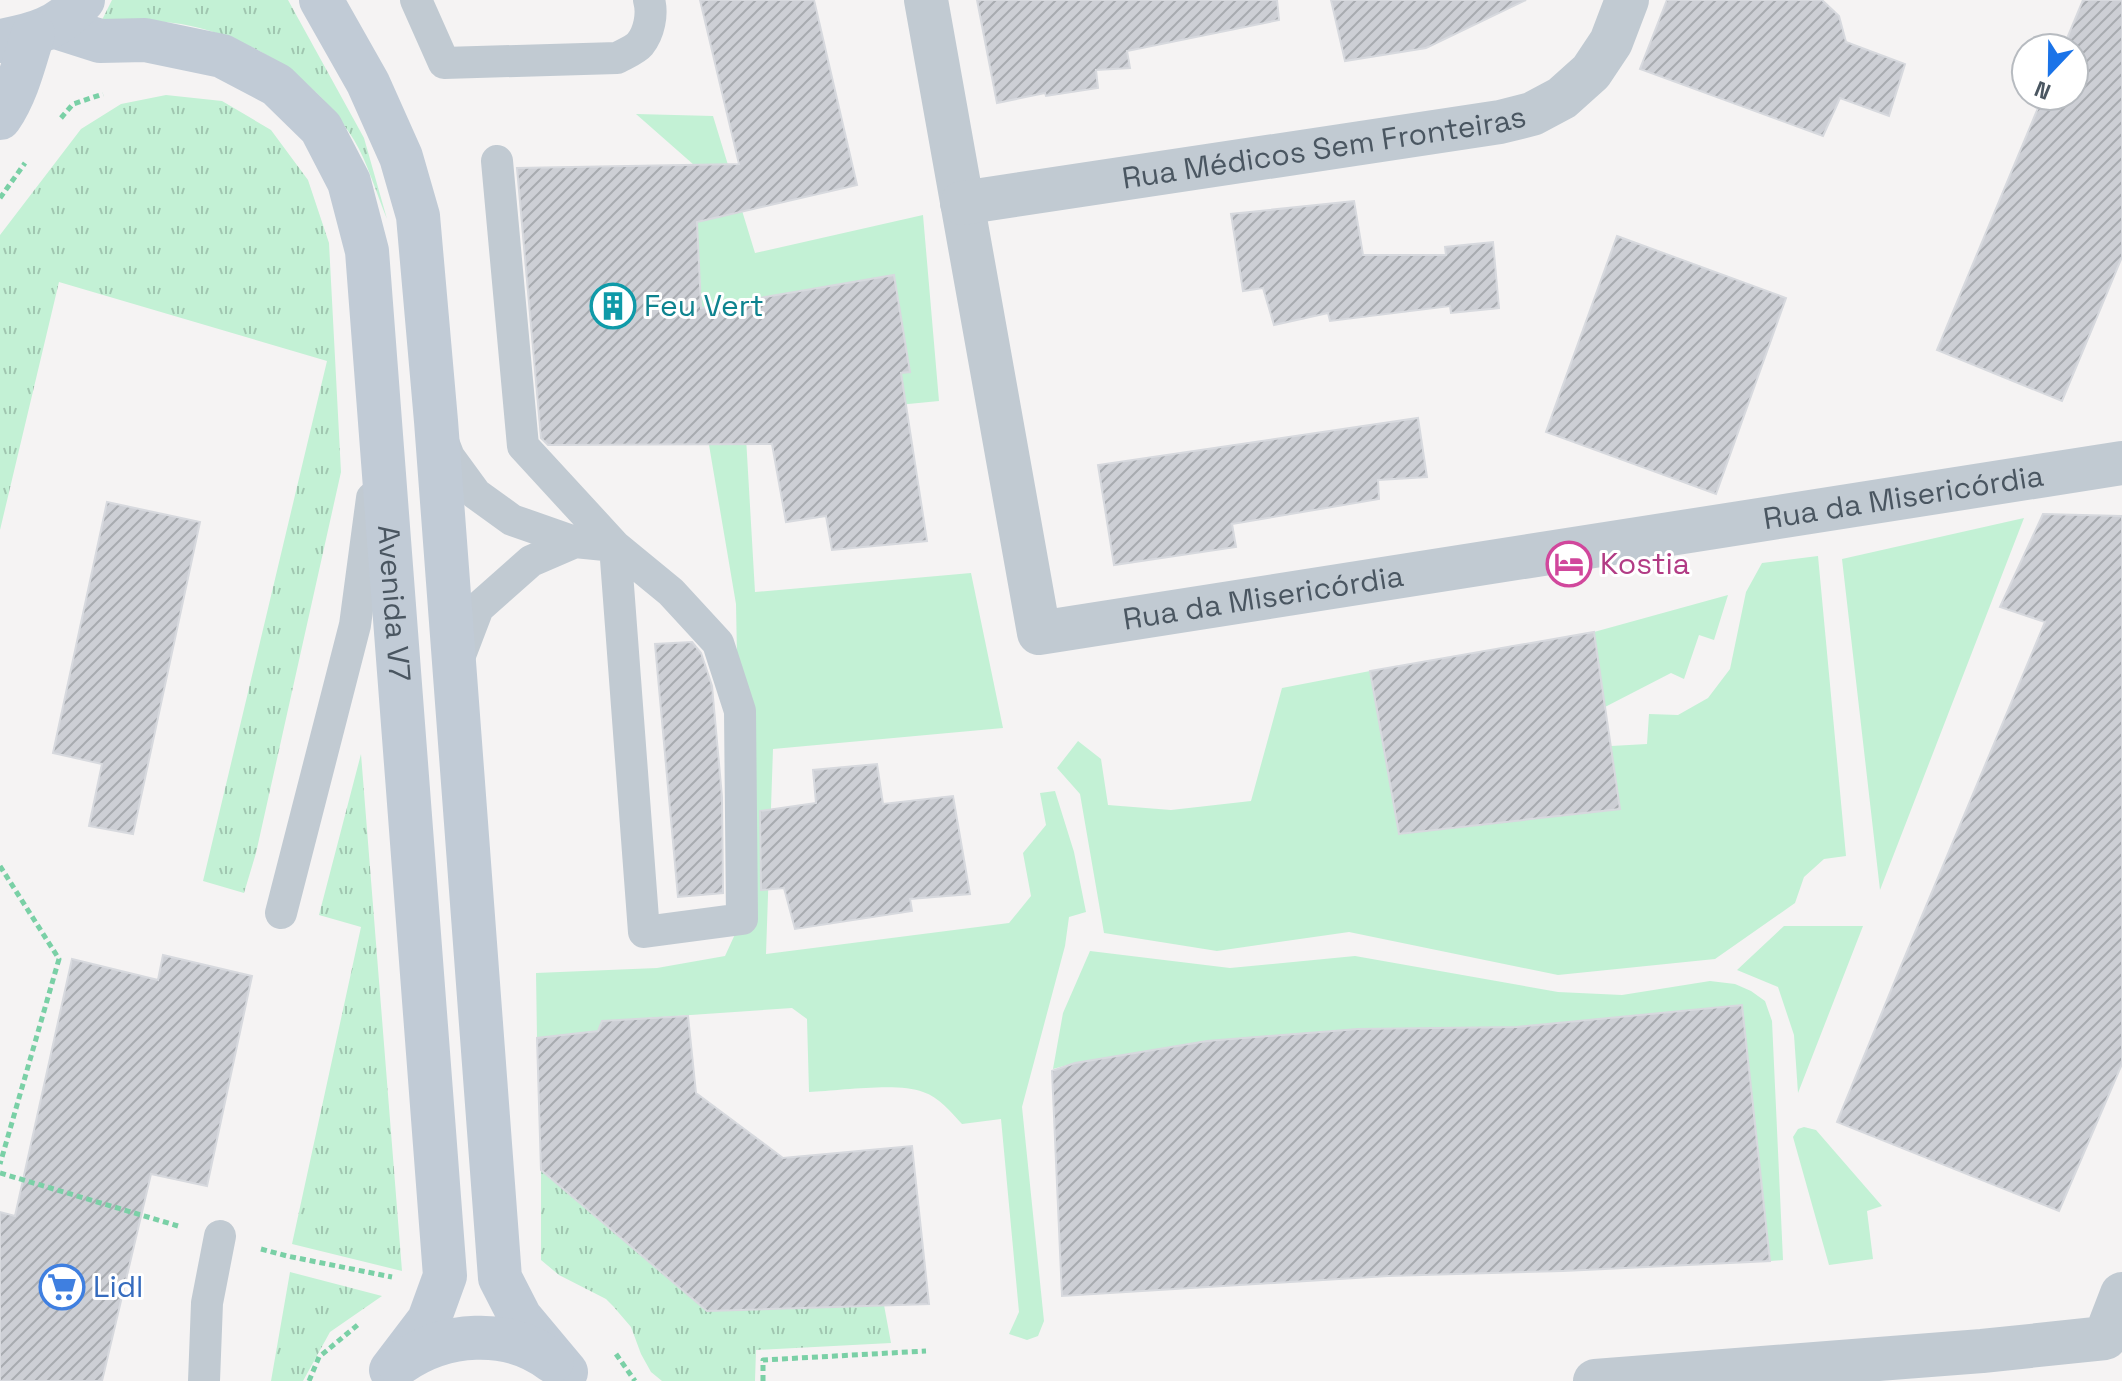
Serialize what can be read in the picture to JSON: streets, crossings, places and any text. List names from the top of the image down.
{
  "streets": {
    "street": ["Rua Médicos Sem Fronteiras", "Rua da Misericórdia", "Avenida V7"]
  },
  "crossings": [
    ["Rua Médicos Sem Fronteiras", "Rua da Misericórdia"]
  ],
  "places": {
    "building": ["Feu Vert"],
    "hotel": ["Kostia"],
    "supermarket": ["Lidl"]
  },
  "north": "bottom"
}
